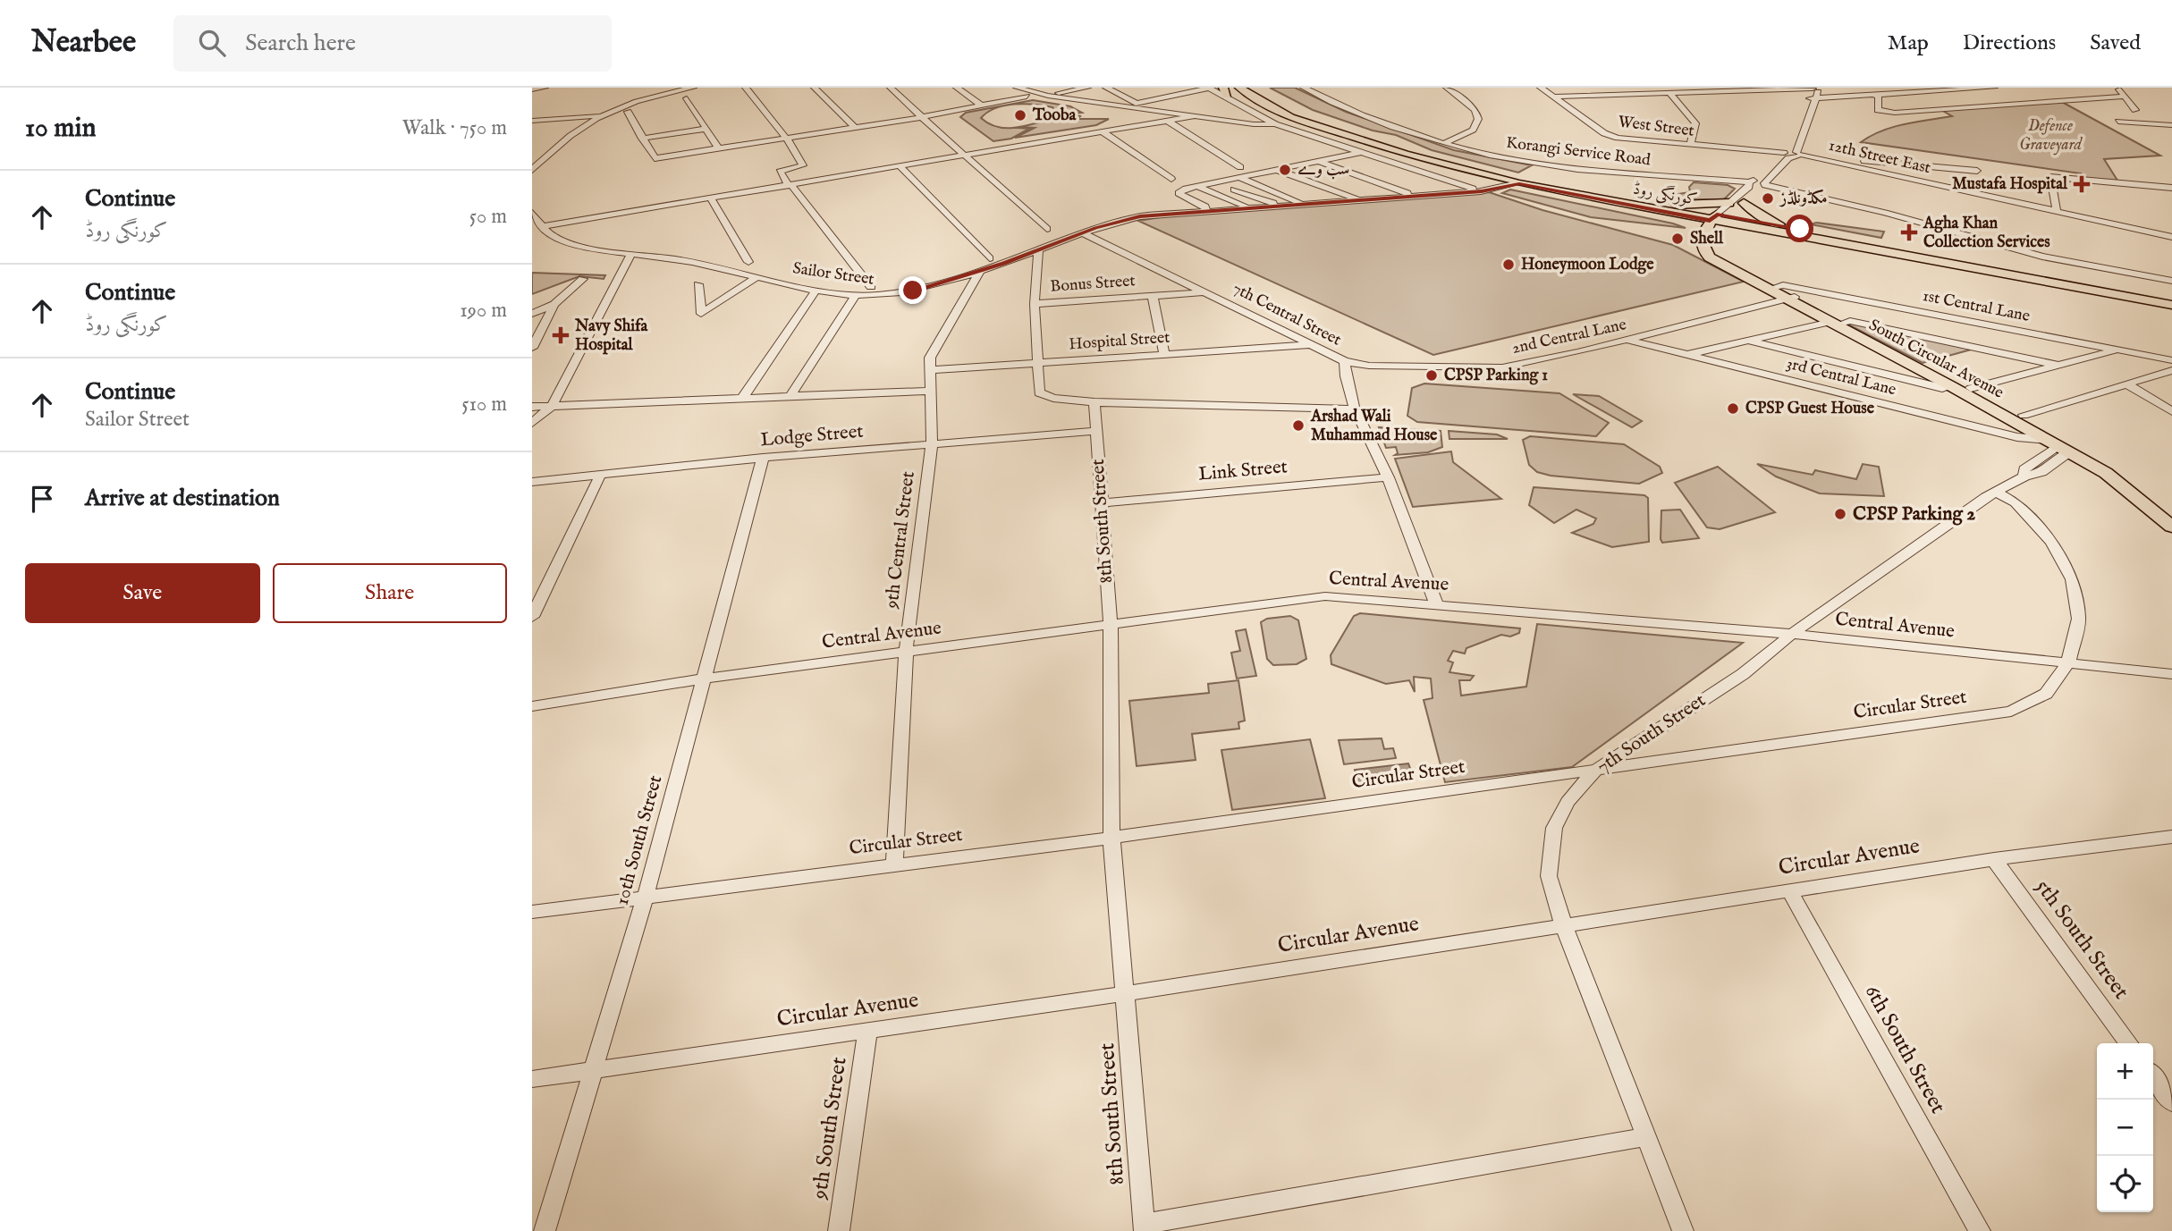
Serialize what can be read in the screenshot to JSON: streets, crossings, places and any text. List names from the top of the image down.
{
  "streets": {
    "main road": ["کورنگی روڈ", "South Circular Avenue"],
    "street": [
      "West Street",
      "Korangi Service Road",
      "12th Street East",
      "Sailor Street",
      "Bonus Street",
      "1st Central Lane",
      "7th Central Street",
      "2nd Central Lane",
      "Hospital Street",
      "3rd Central Lane",
      "Lodge Street",
      "Link Street",
      "8th South Street",
      "9th Central Street",
      "Central Avenue",
      "Circular Street",
      "7th South Street",
      "10th South Street",
      "Circular Avenue",
      "5th South Street",
      "6th South Street",
      "9th South Street"
    ]
  },
  "crossings": [
    ["West Street", "12th Street East"],
    ["کورنگی روڈ", "Sailor Street"],
    ["کورنگی روڈ", "South Circular Avenue"],
    ["Sailor Street", "7th Central Street"],
    ["Sailor Street", "9th Central Street"],
    ["Bonus Street", "7th Central Street"],
    ["Bonus Street", "Hospital Street"],
    ["1st Central Lane", "South Circular Avenue"],
    ["7th Central Street", "2nd Central Lane"],
    ["7th Central Street", "Hospital Street"],
    ["7th Central Street", "Link Street"],
    ["7th Central Street", "Central Avenue"],
    ["2nd Central Lane", "South Circular Avenue"],
    ["2nd Central Lane", "3rd Central Lane"],
    ["Hospital Street", "9th Central Street"],
    ["South Circular Avenue", "3rd Central Lane"],
    ["South Circular Avenue", "7th South Street"],
    ["3rd Central Lane", "7th South Street"],
    ["Lodge Street", "8th South Street"],
    ["Lodge Street", "9th Central Street"],
    ["Lodge Street", "10th South Street"],
    ["Link Street", "8th South Street"],
    ["8th South Street", "Central Avenue"],
    ["8th South Street", "Circular Street"],
    ["8th South Street", "Circular Avenue"],
    ["9th Central Street", "Central Avenue"],
    ["9th Central Street", "Circular Street"],
    ["Central Avenue", "Circular Street"],
    ["Central Avenue", "7th South Street"],
    ["Central Avenue", "10th South Street"],
    ["Circular Street", "7th South Street"],
    ["Circular Street", "10th South Street"],
    ["7th South Street", "Circular Avenue"],
    ["10th South Street", "Circular Avenue"],
    ["Circular Avenue", "5th South Street"],
    ["Circular Avenue", "6th South Street"],
    ["Circular Avenue", "9th South Street"]
  ],
  "parks": ["Defence Graveyard"],
  "places": {
    "other": [
      "Tooba",
      "سب وے",
      "مکڈونلڈز",
      "Shell",
      "Honeymoon Lodge",
      "CPSP Parking 1",
      "CPSP Guest House",
      "Arshad Wali Muhammad House",
      "CPSP Parking 2"
    ],
    "health": ["Mustafa Hospital", "Agha Khan Collection Services", "Navy Shifa Hospital"]
  },
  "page": {
    "header": "Nearbee",
    "search": "Search here",
    "nav": ["Map", "Directions", "Saved"],
    "heading": ["10 min", "Walk · 750 m"],
    "list": [
      ["Continue", "کورنگی روڈ", "50 m"],
      ["Continue", "کورنگی روڈ", "190 m"],
      ["Continue", "Sailor Street", "510 m"],
      "Arrive at destination"
    ],
    "buttons": ["Save", "Share"],
    "map_buttons": ["+", "−"]
  }
}
